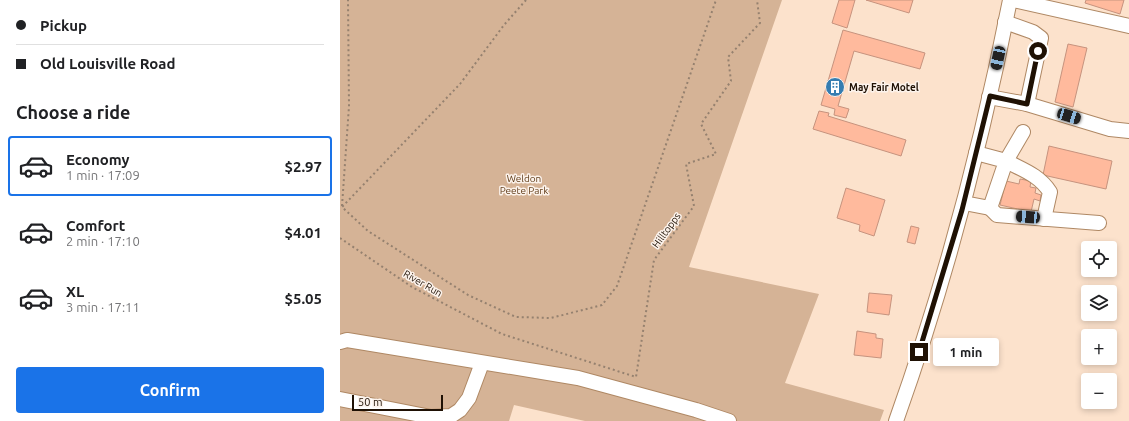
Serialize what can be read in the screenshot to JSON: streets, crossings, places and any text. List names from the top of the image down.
{
  "streets": {
    "path": ["Hilltopps", "River Run"]
  },
  "crossings": [
    ["Hilltopps", "River Run"]
  ],
  "parks": ["Weldon Peete Park"],
  "places": {
    "building": ["May Fair Motel"]
  },
  "scale_bar": "50 m",
  "page": {
    "banner": ["Pickup", "Old Louisville Road"],
    "heading": "Choose a ride",
    "list": [
      {
        "name": "Economy",
        "note": "1 min · 17:09",
        "value": "$2.97"
      },
      {
        "name": "Comfort",
        "note": "2 min · 17:10",
        "value": "$4.01"
      },
      {
        "name": "XL",
        "note": "3 min · 17:11",
        "value": "$5.05"
      }
    ],
    "map_buttons": ["+", "−"],
    "bubble": "1 min",
    "buttons": "Confirm",
    "scale": "50 m"
  }
}
